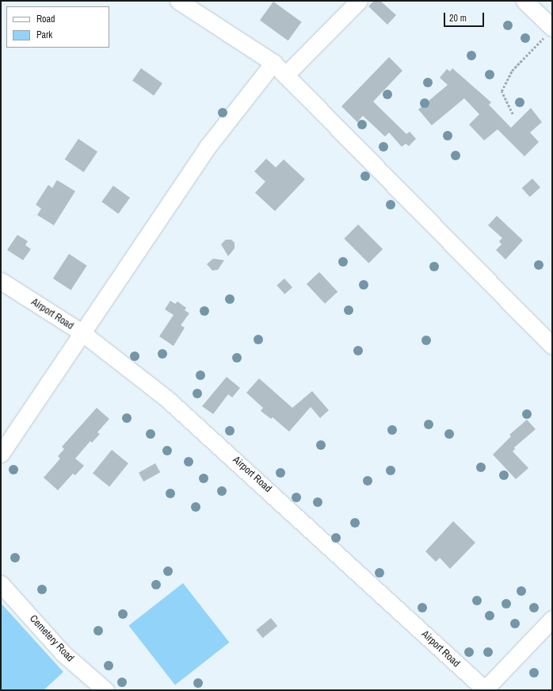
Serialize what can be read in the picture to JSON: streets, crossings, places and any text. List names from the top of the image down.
{
  "streets": {
    "street": ["Airport Road", "Cemetery Road"]
  },
  "legend": ["Road", "Park"],
  "scale_bar": "20 m"
}
